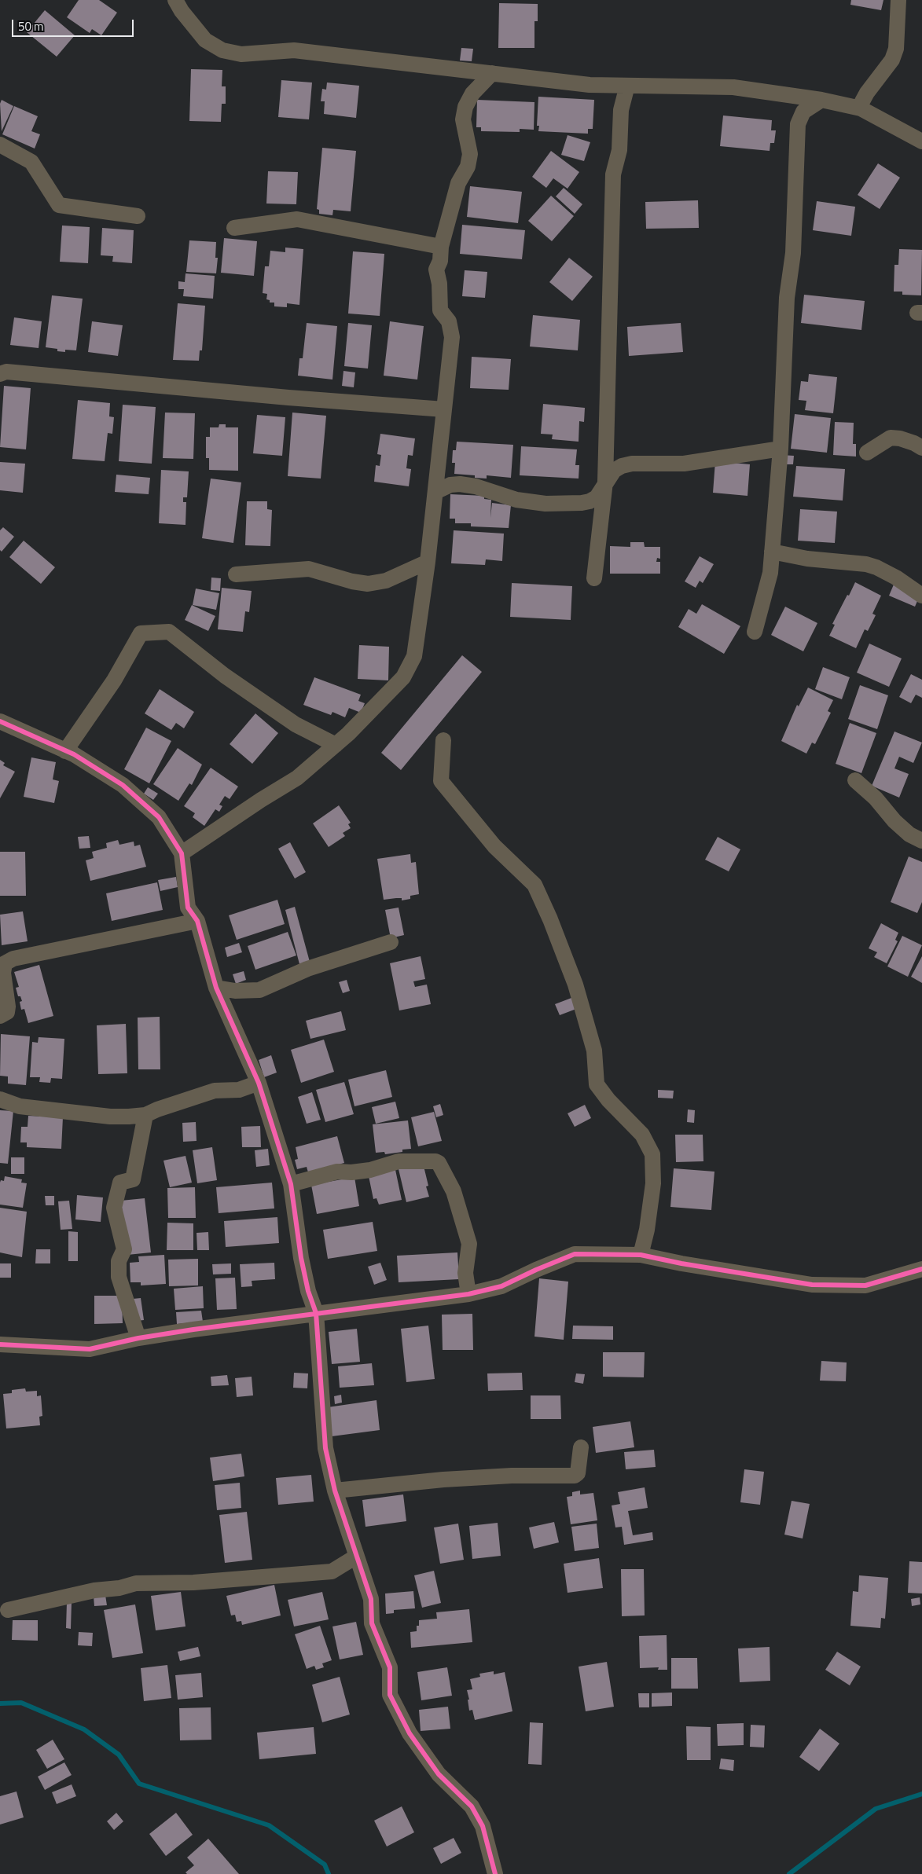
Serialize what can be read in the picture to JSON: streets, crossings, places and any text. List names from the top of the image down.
{
  "scale_bar": "50 m"
}
